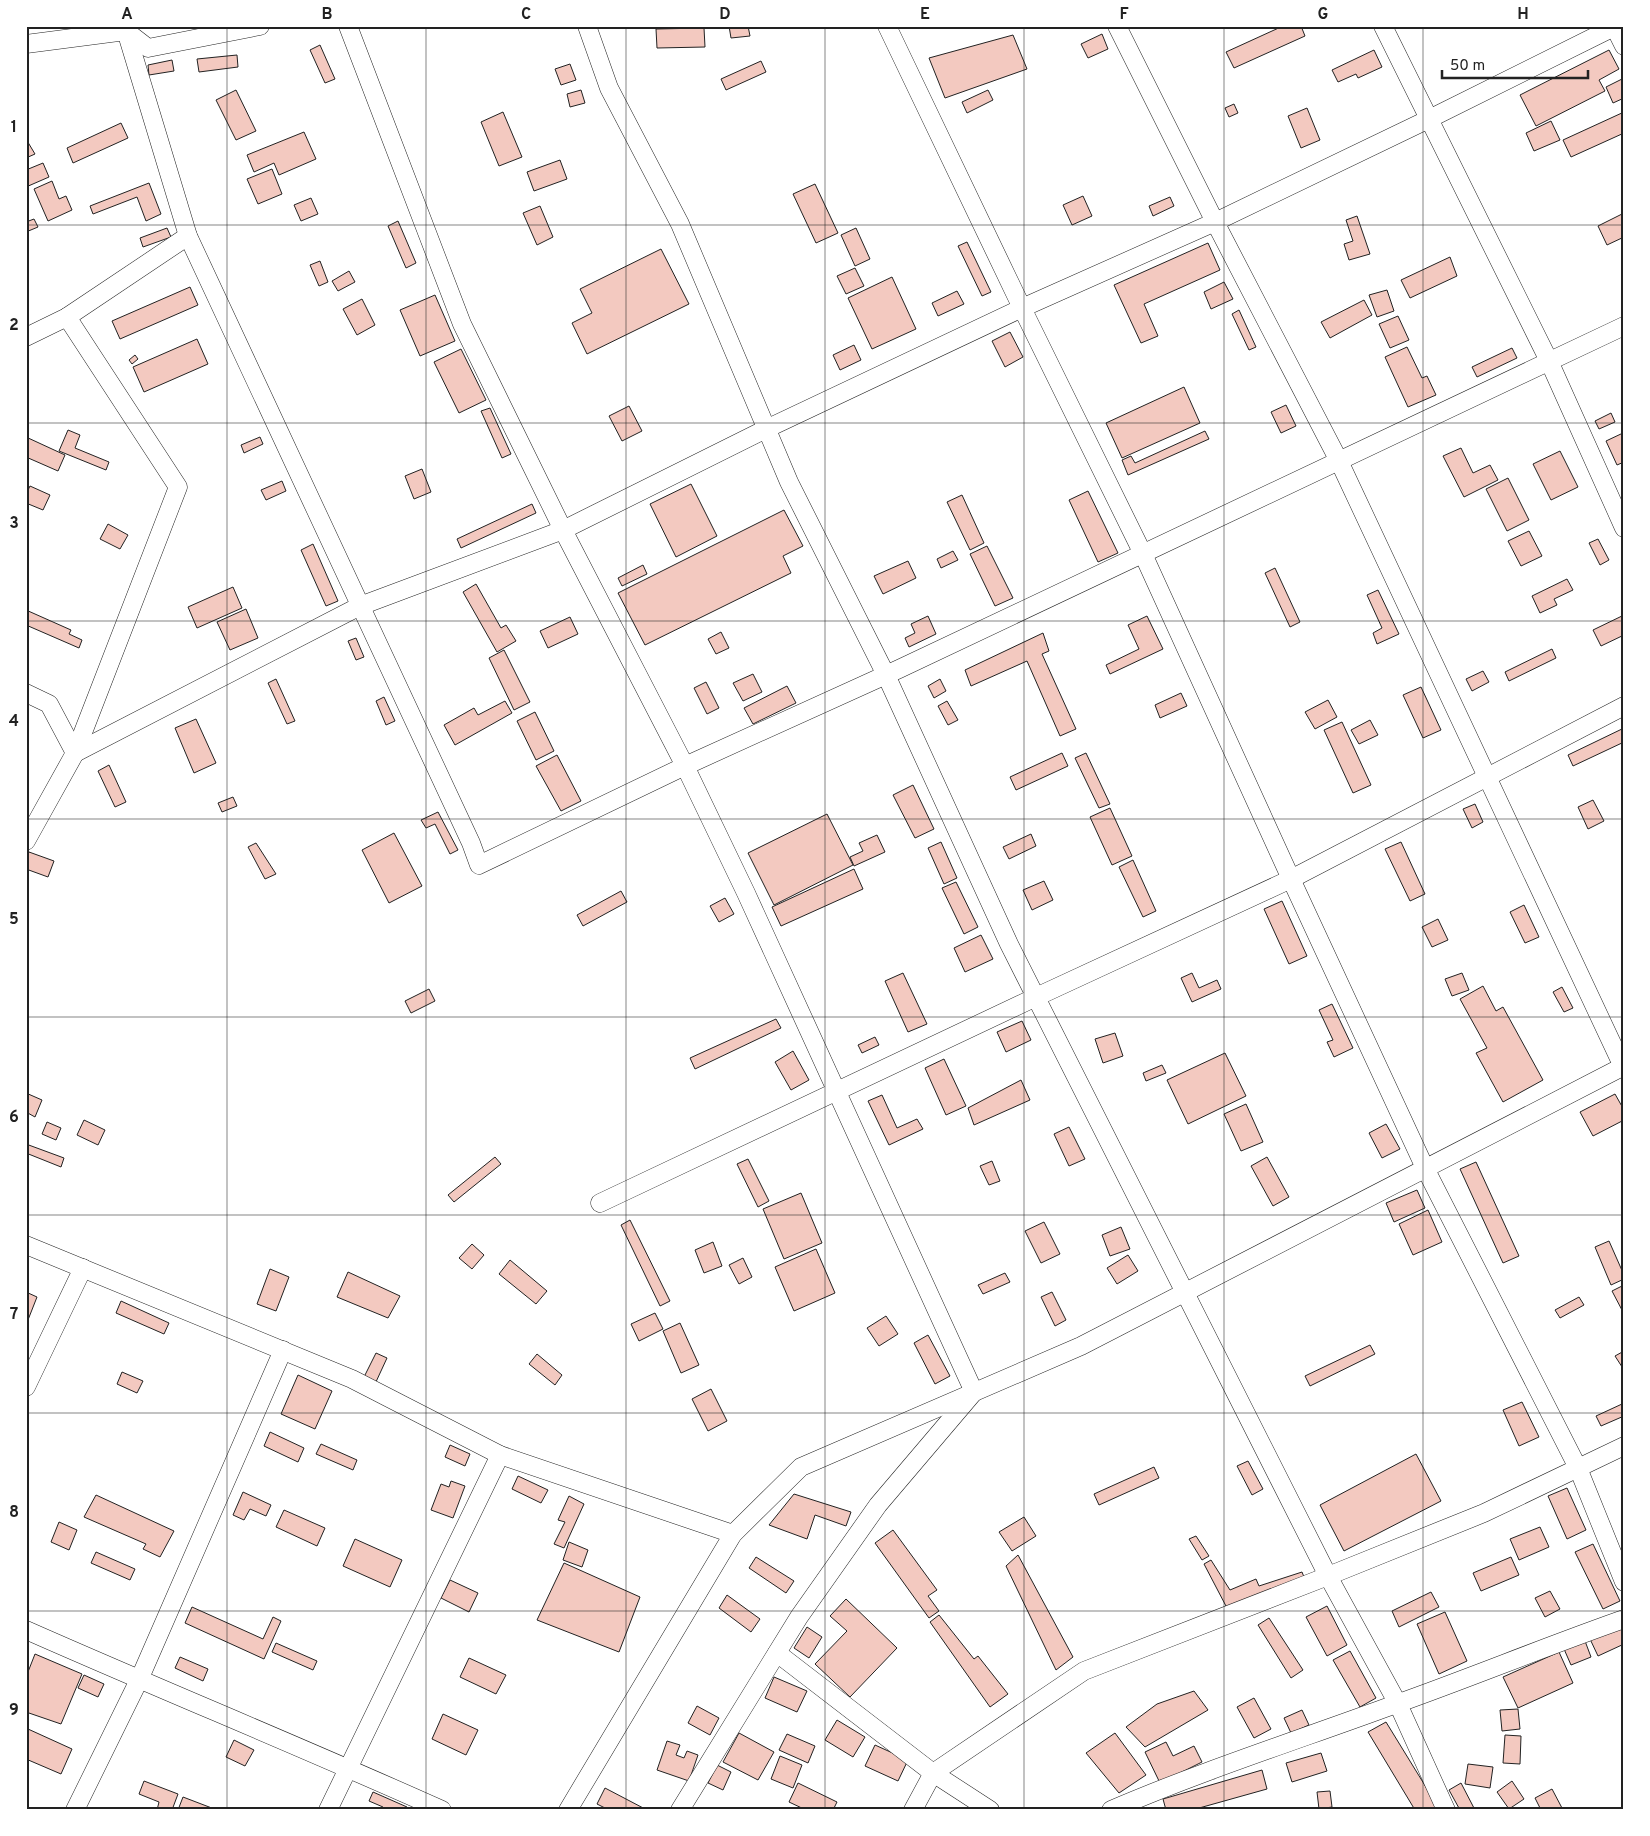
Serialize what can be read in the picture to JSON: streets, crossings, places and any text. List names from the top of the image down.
{
  "scale_bar": "50 m",
  "grid": {
    "columns": [
      "A",
      "B",
      "C",
      "D",
      "E",
      "F",
      "G",
      "H"
    ],
    "rows": [
      "1",
      "2",
      "3",
      "4",
      "5",
      "6",
      "7",
      "8",
      "9"
    ]
  }
}
